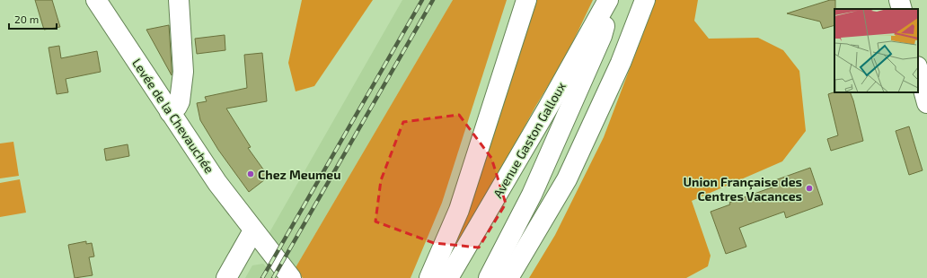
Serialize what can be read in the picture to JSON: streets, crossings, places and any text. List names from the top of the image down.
{
  "streets": {
    "main road": ["Levée de la Chevauchée", "Avenue Gaston Galloux"]
  },
  "places": ["Chez Meumeu", "Union Française des Centres Vacances"],
  "scale_bar": "20 m"
}
